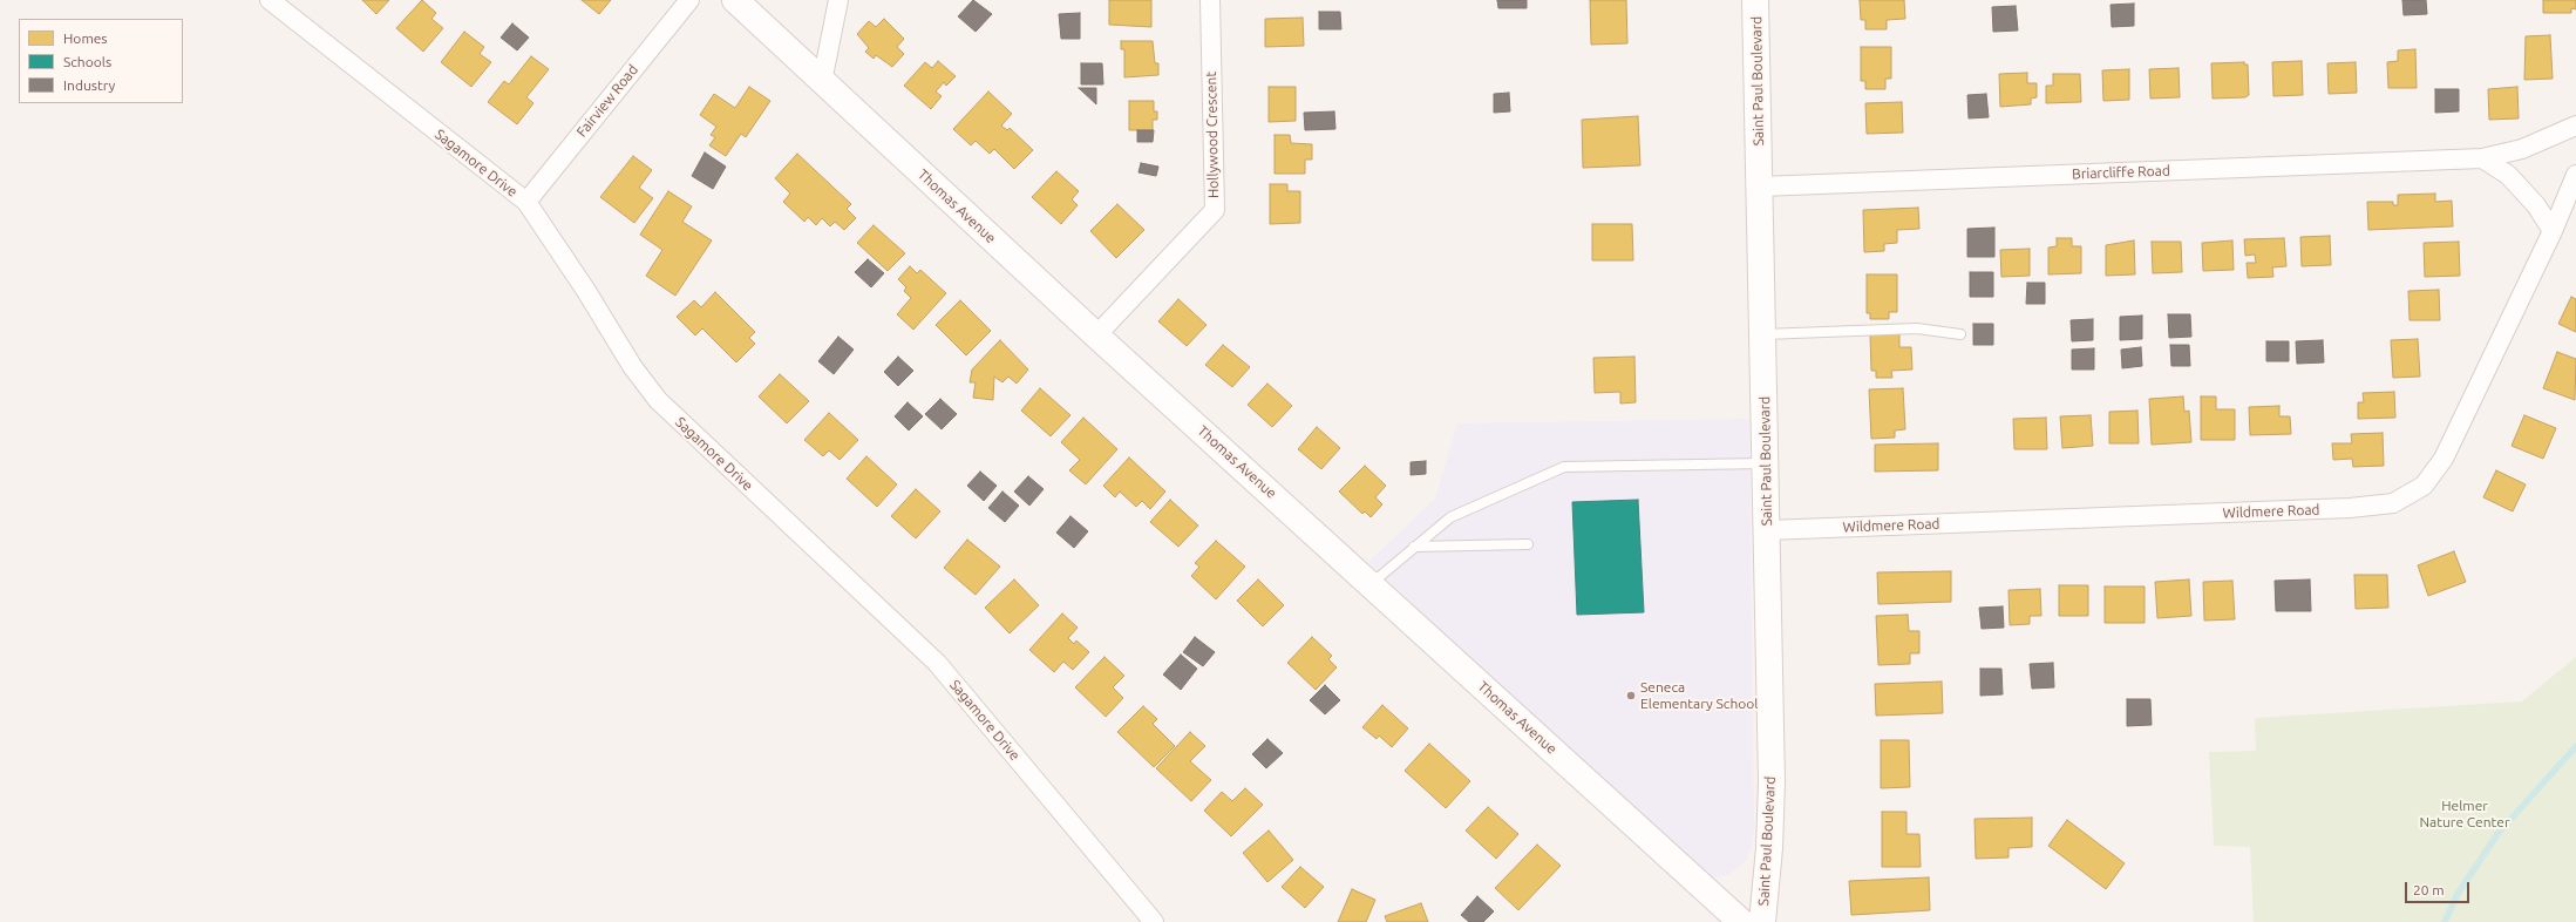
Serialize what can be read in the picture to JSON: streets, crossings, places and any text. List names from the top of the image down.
{
  "streets": {
    "main road": ["Saint Paul Boulevard", "Thomas Avenue"],
    "street": [
      "Fairview Road",
      "Hollywood Crescent",
      "Sagamore Drive",
      "Briarcliffe Road",
      "Wildmere Road"
    ]
  },
  "crossings": [
    ["Saint Paul Boulevard", "Briarcliffe Road"],
    ["Saint Paul Boulevard", "Wildmere Road"],
    ["Fairview Road", "Sagamore Drive"],
    ["Hollywood Crescent", "Thomas Avenue"]
  ],
  "parks": ["Helmer Nature Center"],
  "places": ["Seneca Elementary School"],
  "legend": ["Homes", "Schools", "Industry"],
  "scale_bar": "20 m"
}
